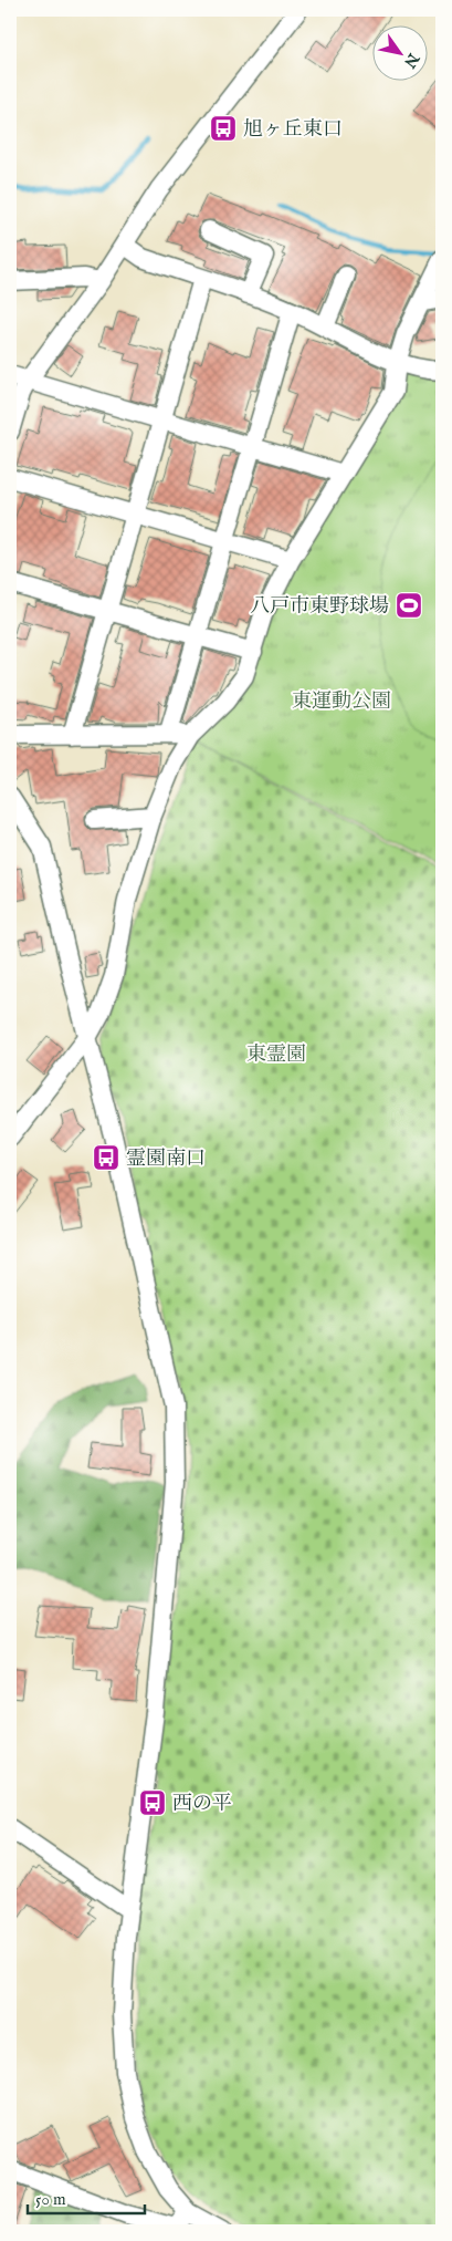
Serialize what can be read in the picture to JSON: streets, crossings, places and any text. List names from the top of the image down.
{
  "parks": ["東運動公園", "東霊園"],
  "places": {
    "bus stop": ["旭ヶ丘東口", "霊園南口", "西の平"],
    "sports": ["八戸市東野球場"]
  },
  "scale_bar": "50 m",
  "north": "bottom right"
}
